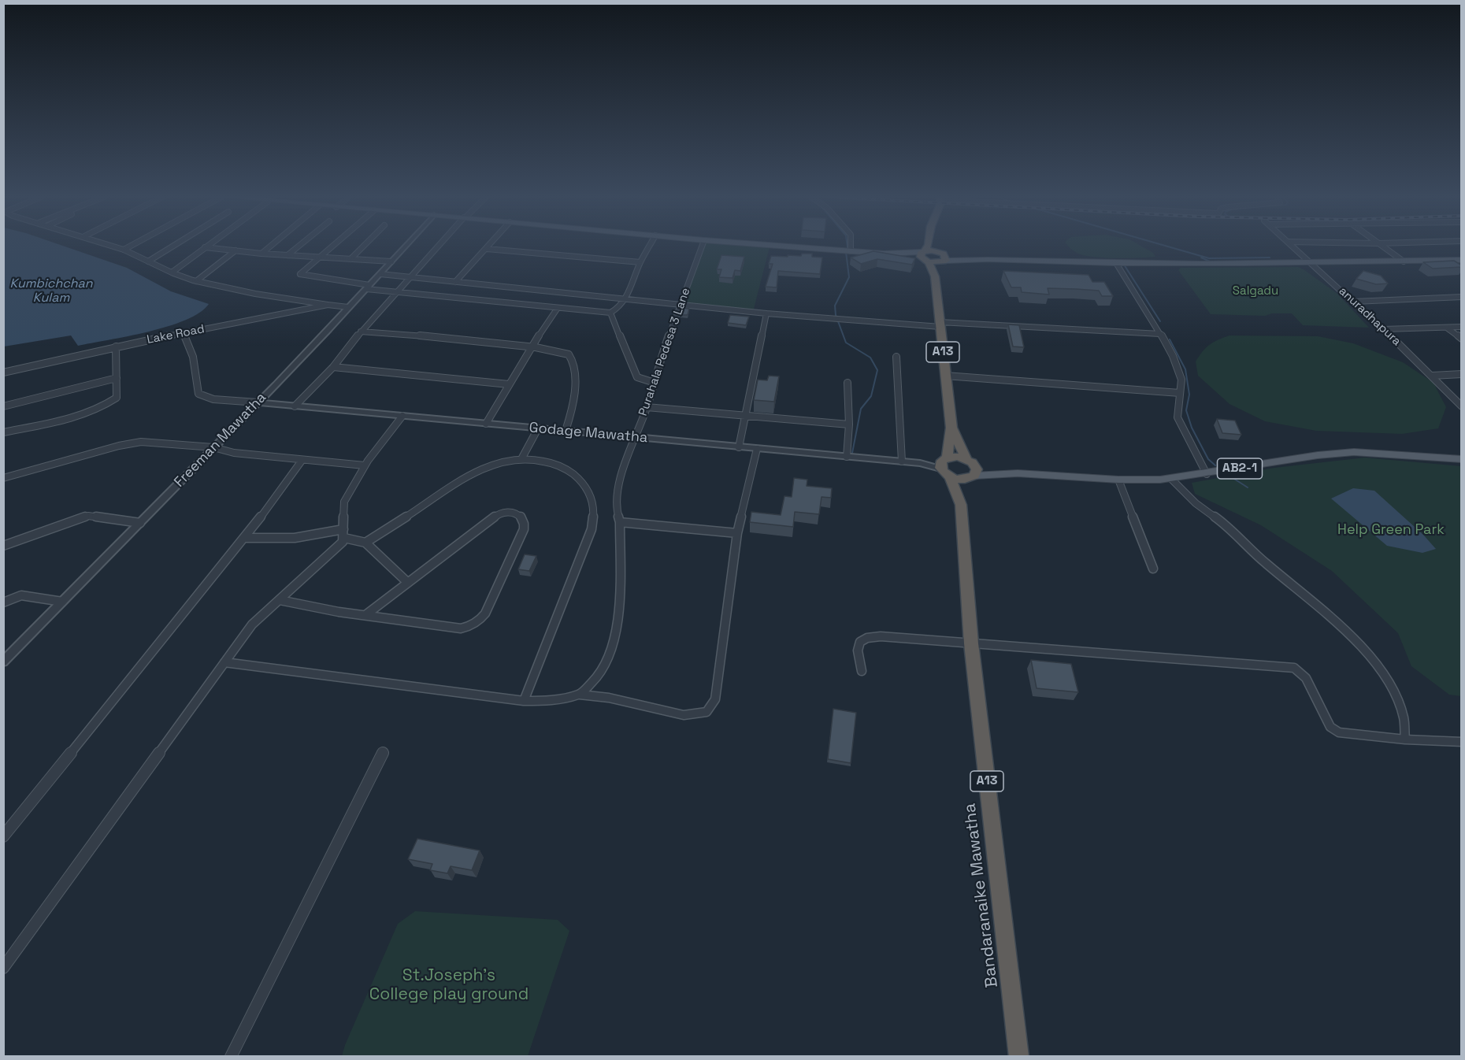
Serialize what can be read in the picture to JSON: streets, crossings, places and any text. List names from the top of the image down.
{
  "streets": {
    "highway": ["A13", "Bandaranaike Mawatha"],
    "main road": ["AB2-1"],
    "street": [
      "anuradhapura",
      "Lake Road",
      "Purahala Pedesa 3 Lane",
      "Godage Mawatha",
      "Freeman Mawatha"
    ]
  },
  "crossings": [
    ["Lake Road", "Freeman Mawatha"],
    ["Purahala Pedesa 3 Lane", "Godage Mawatha"],
    ["A13", "Godage Mawatha"],
    ["A13", "AB2-1"],
    ["A13", "Bandaranaike Mawatha"],
    ["Godage Mawatha", "Freeman Mawatha"],
    ["Godage Mawatha", "Bandaranaike Mawatha"],
    ["AB2-1", "Bandaranaike Mawatha"]
  ],
  "water": ["Kumbichchan Kulam"],
  "parks": ["Salgadu", "Help Green Park", "St.Joseph's College play ground"]
}
